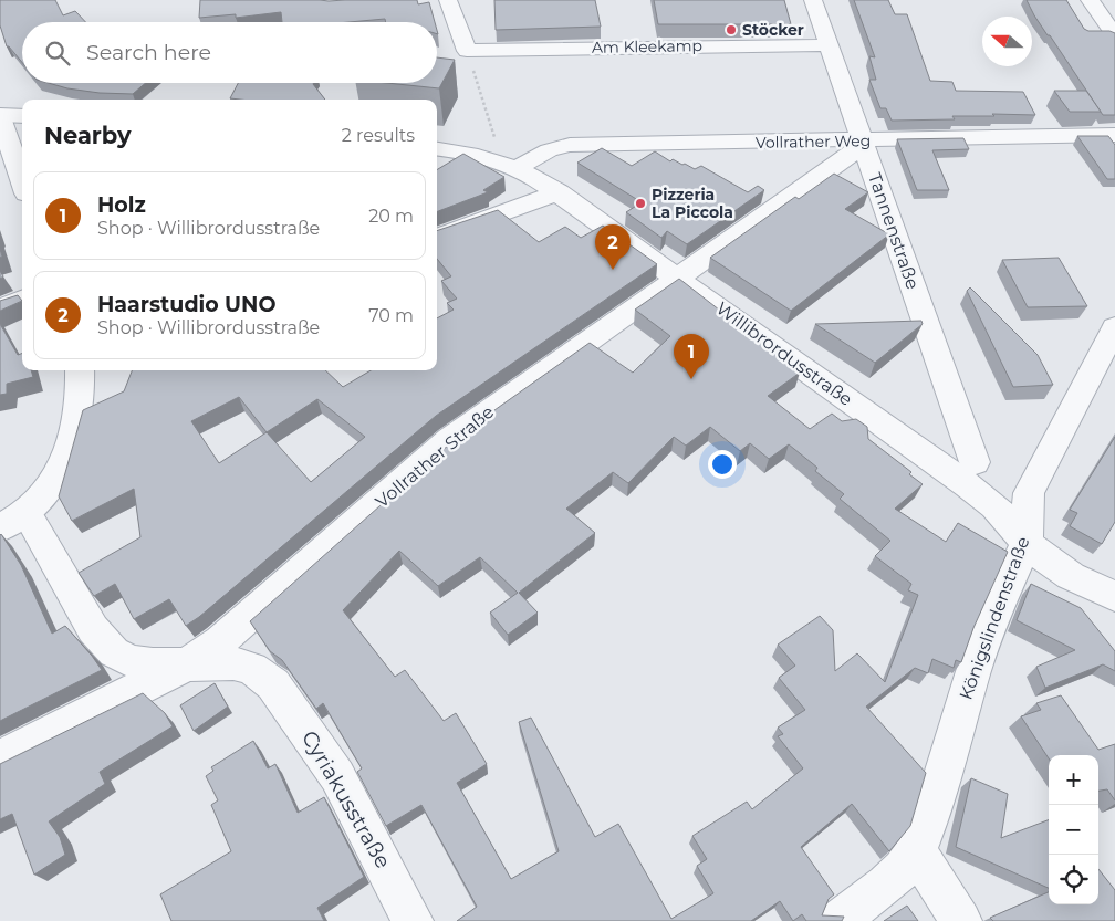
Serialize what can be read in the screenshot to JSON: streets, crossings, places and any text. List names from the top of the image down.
{
  "streets": {
    "street": [
      "Am Kleekamp",
      "Vollrather Weg",
      "Tannenstraße",
      "Willibrordusstraße",
      "Vollrather Straße",
      "Königslindenstraße",
      "Cyriakusstraße"
    ]
  },
  "crossings": [
    ["Am Kleekamp", "Tannenstraße"],
    ["Vollrather Weg", "Tannenstraße"],
    ["Vollrather Weg", "Willibrordusstraße"],
    ["Vollrather Weg", "Vollrather Straße"],
    ["Tannenstraße", "Vollrather Straße"],
    ["Willibrordusstraße", "Vollrather Straße"],
    ["Willibrordusstraße", "Königslindenstraße"],
    ["Vollrather Straße", "Cyriakusstraße"]
  ],
  "places": ["Stöcker", "Pizzeria La Piccola"],
  "north": "left",
  "page": {
    "search": "Search here",
    "heading": ["Nearby", "2 results"],
    "list": [
      {
        "mark": "1",
        "name": "Holz",
        "note": "Shop · Willibrordusstraße",
        "value": "20 m"
      },
      {
        "mark": "2",
        "name": "Haarstudio UNO",
        "note": "Shop · Willibrordusstraße",
        "value": "70 m"
      }
    ],
    "pins": ["2", "1"],
    "map_buttons": ["+", "−"]
  }
}
